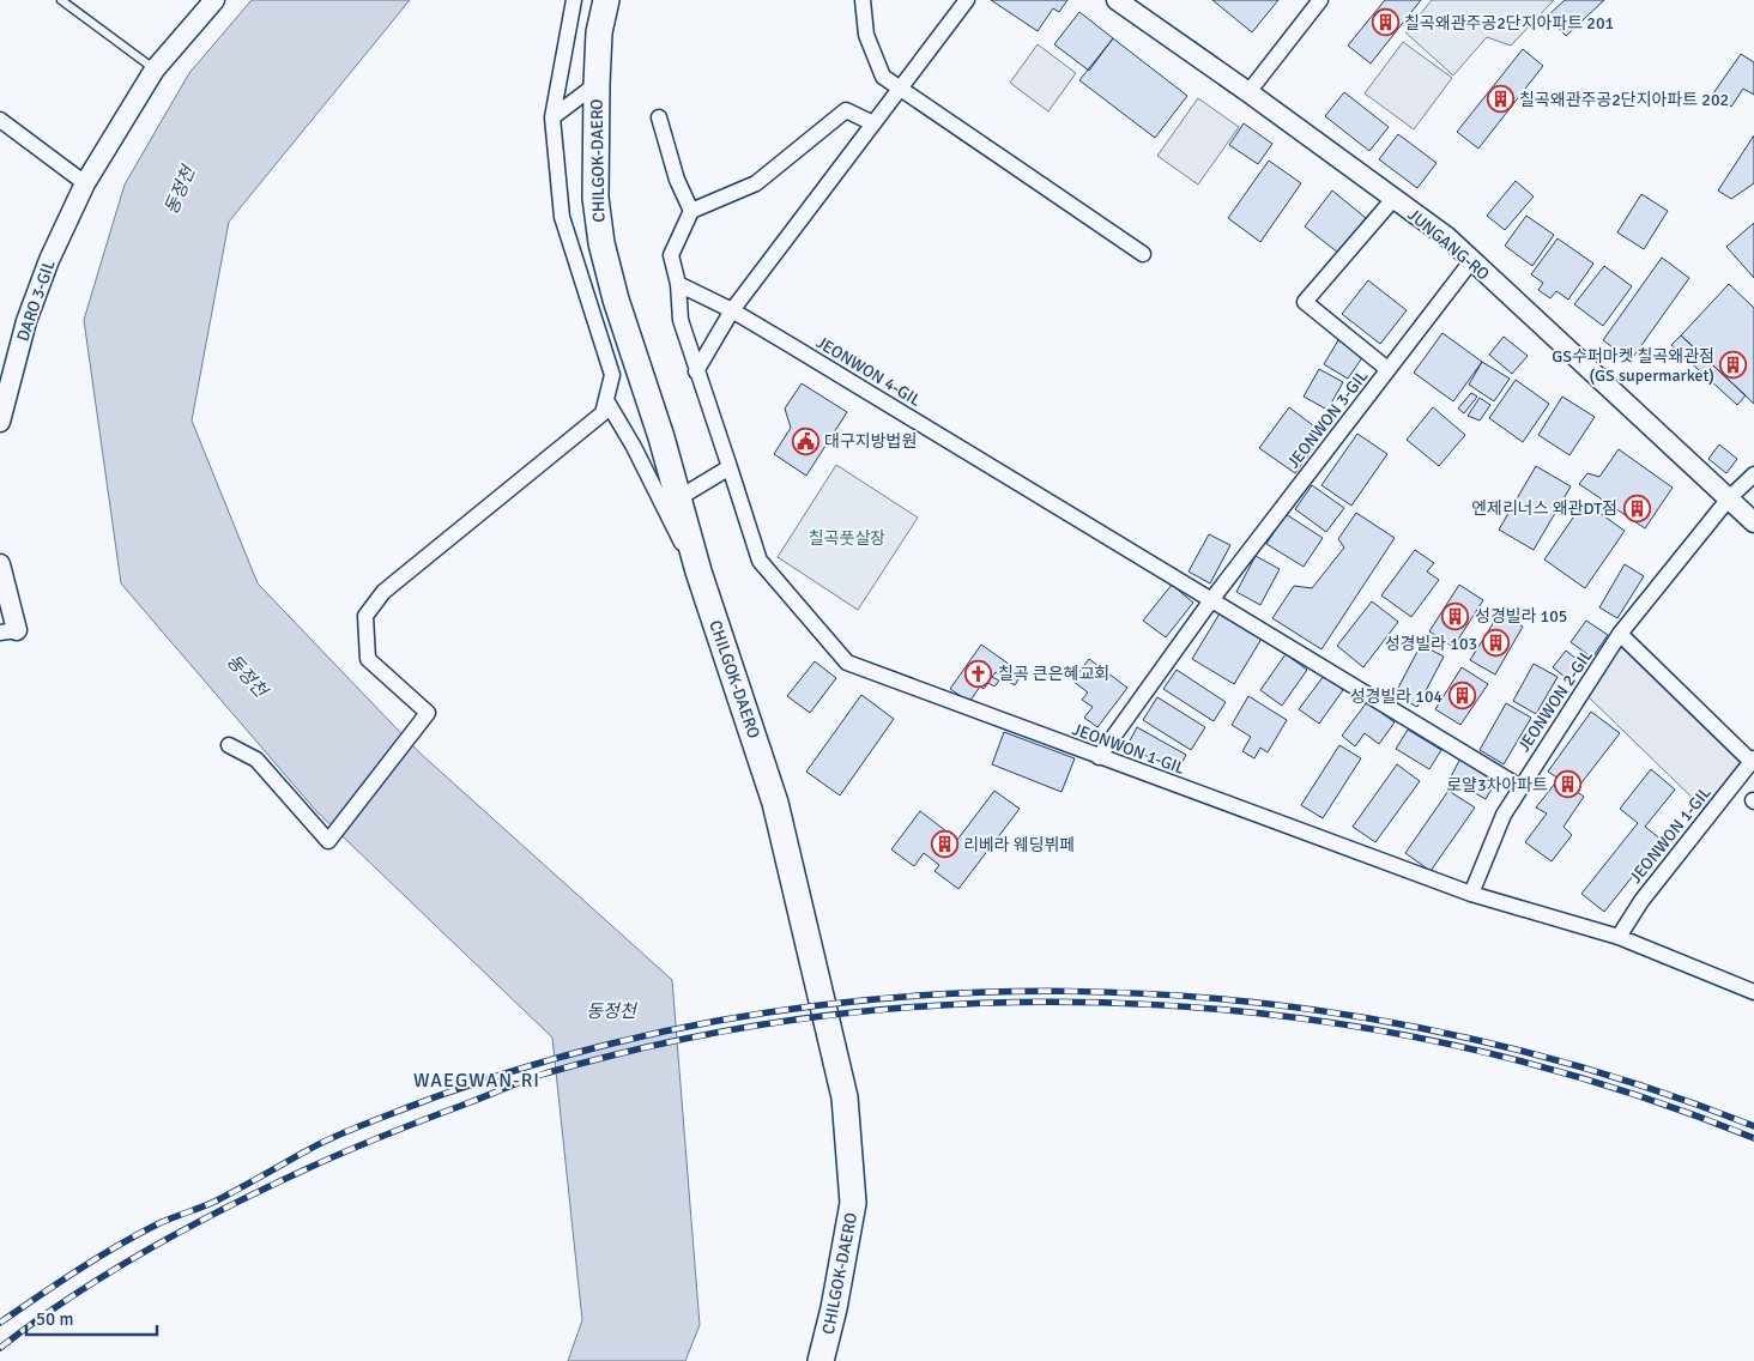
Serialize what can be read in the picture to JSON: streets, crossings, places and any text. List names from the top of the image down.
{
  "streets": {
    "main road": ["CHILGOK-DAERO"],
    "street": [
      "JUNGANG-RO",
      "DARO 3-GIL",
      "JEONWON 4-GIL",
      "JEONWON 3-GIL",
      "JEONWON 2-GIL",
      "JEONWON 1-GIL"
    ]
  },
  "crossings": [
    ["JUNGANG-RO", "JEONWON 3-GIL"],
    ["JUNGANG-RO", "JEONWON 2-GIL"],
    ["JEONWON 4-GIL", "JEONWON 3-GIL"],
    ["JEONWON 4-GIL", "JEONWON 1-GIL"],
    ["JEONWON 3-GIL", "JEONWON 1-GIL"],
    ["JEONWON 2-GIL", "JEONWON 1-GIL"]
  ],
  "districts": ["WAEGWAN-RI"],
  "water": ["동정천"],
  "parks": ["칠곡풋살장"],
  "places": {
    "building": [
      "칠곡왜관주공2단지아파트 201",
      "칠곡왜관주공2단지아파트 202",
      "GS수퍼마켓 칠곡왜관점 (GS supermarket)",
      "엔제리너스 왜관DT점",
      "성경빌라 105",
      "성경빌라 103",
      "성경빌라 104",
      "로얄3차아파트",
      "리베라 웨딩뷔페"
    ],
    "public building": ["대구지방법원"],
    "church": ["칠곡 큰은혜교회"]
  },
  "scale_bar": "50 m"
}
